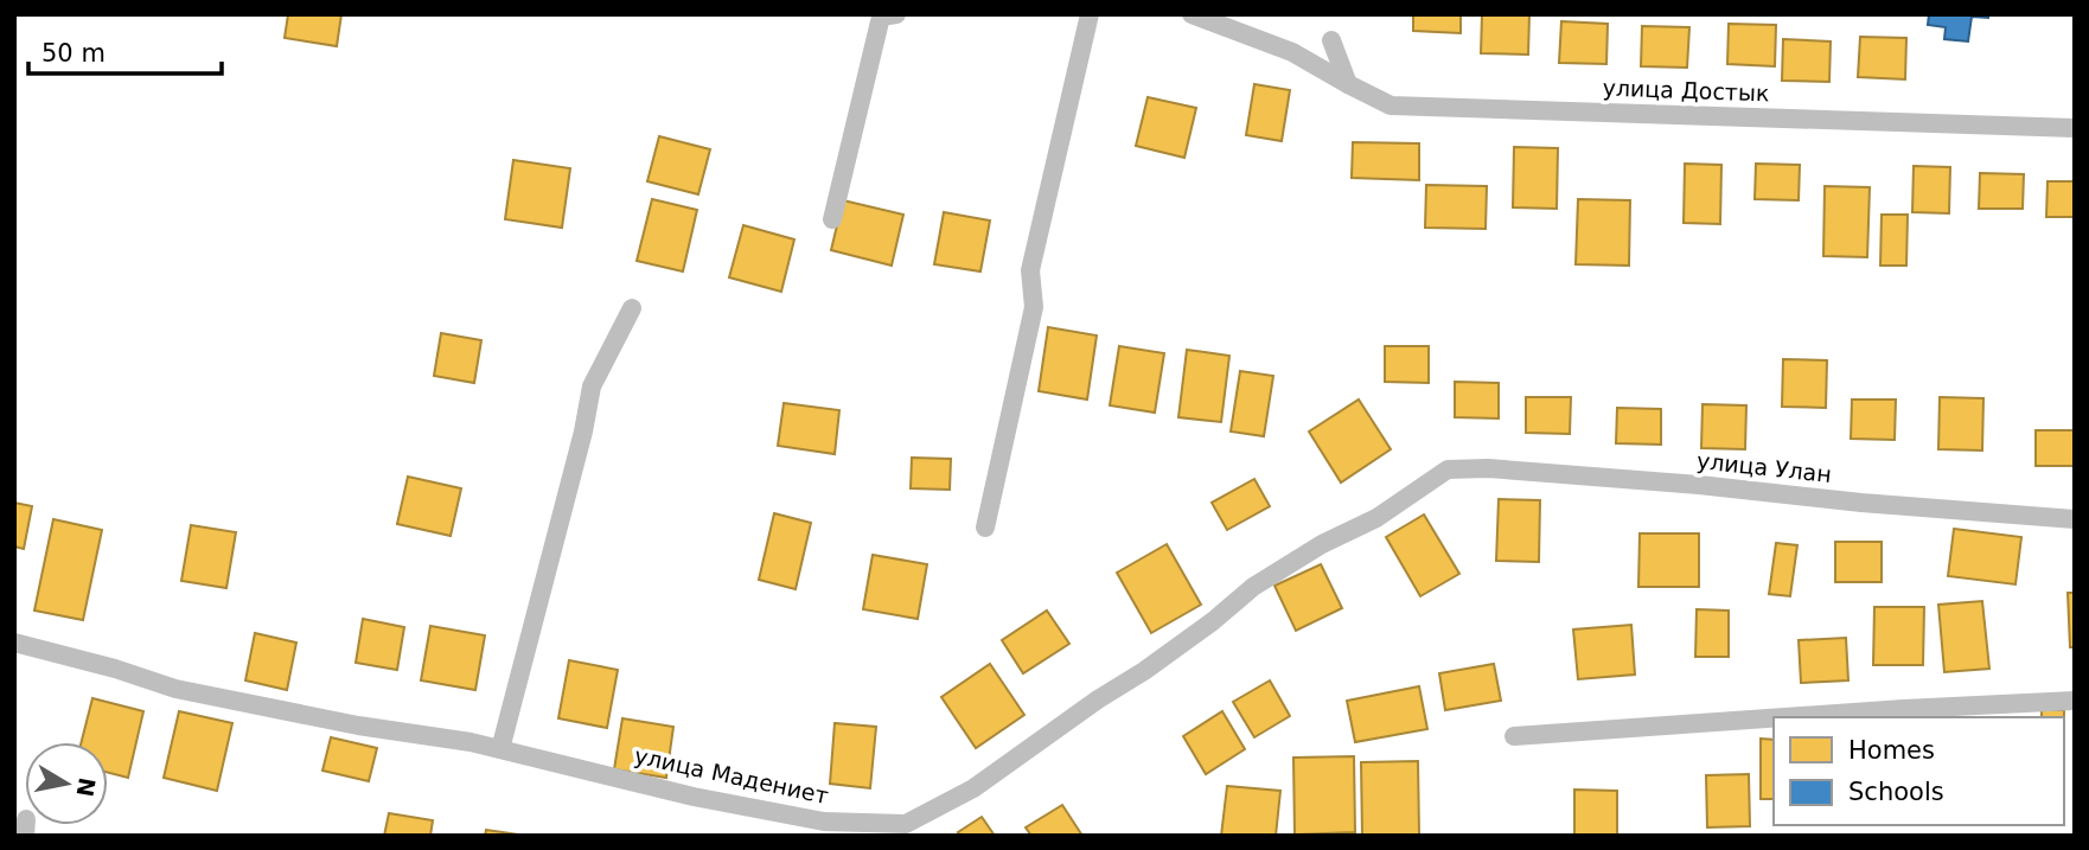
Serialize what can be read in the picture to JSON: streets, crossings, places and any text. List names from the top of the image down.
{
  "streets": {
    "street": ["улица Достык", "улица Улан", "улица Мадениет"]
  },
  "crossings": [
    ["улица Улан", "улица Мадениет"]
  ],
  "legend": ["Homes", "Schools"],
  "scale_bar": "50 m",
  "north": "right"
}
